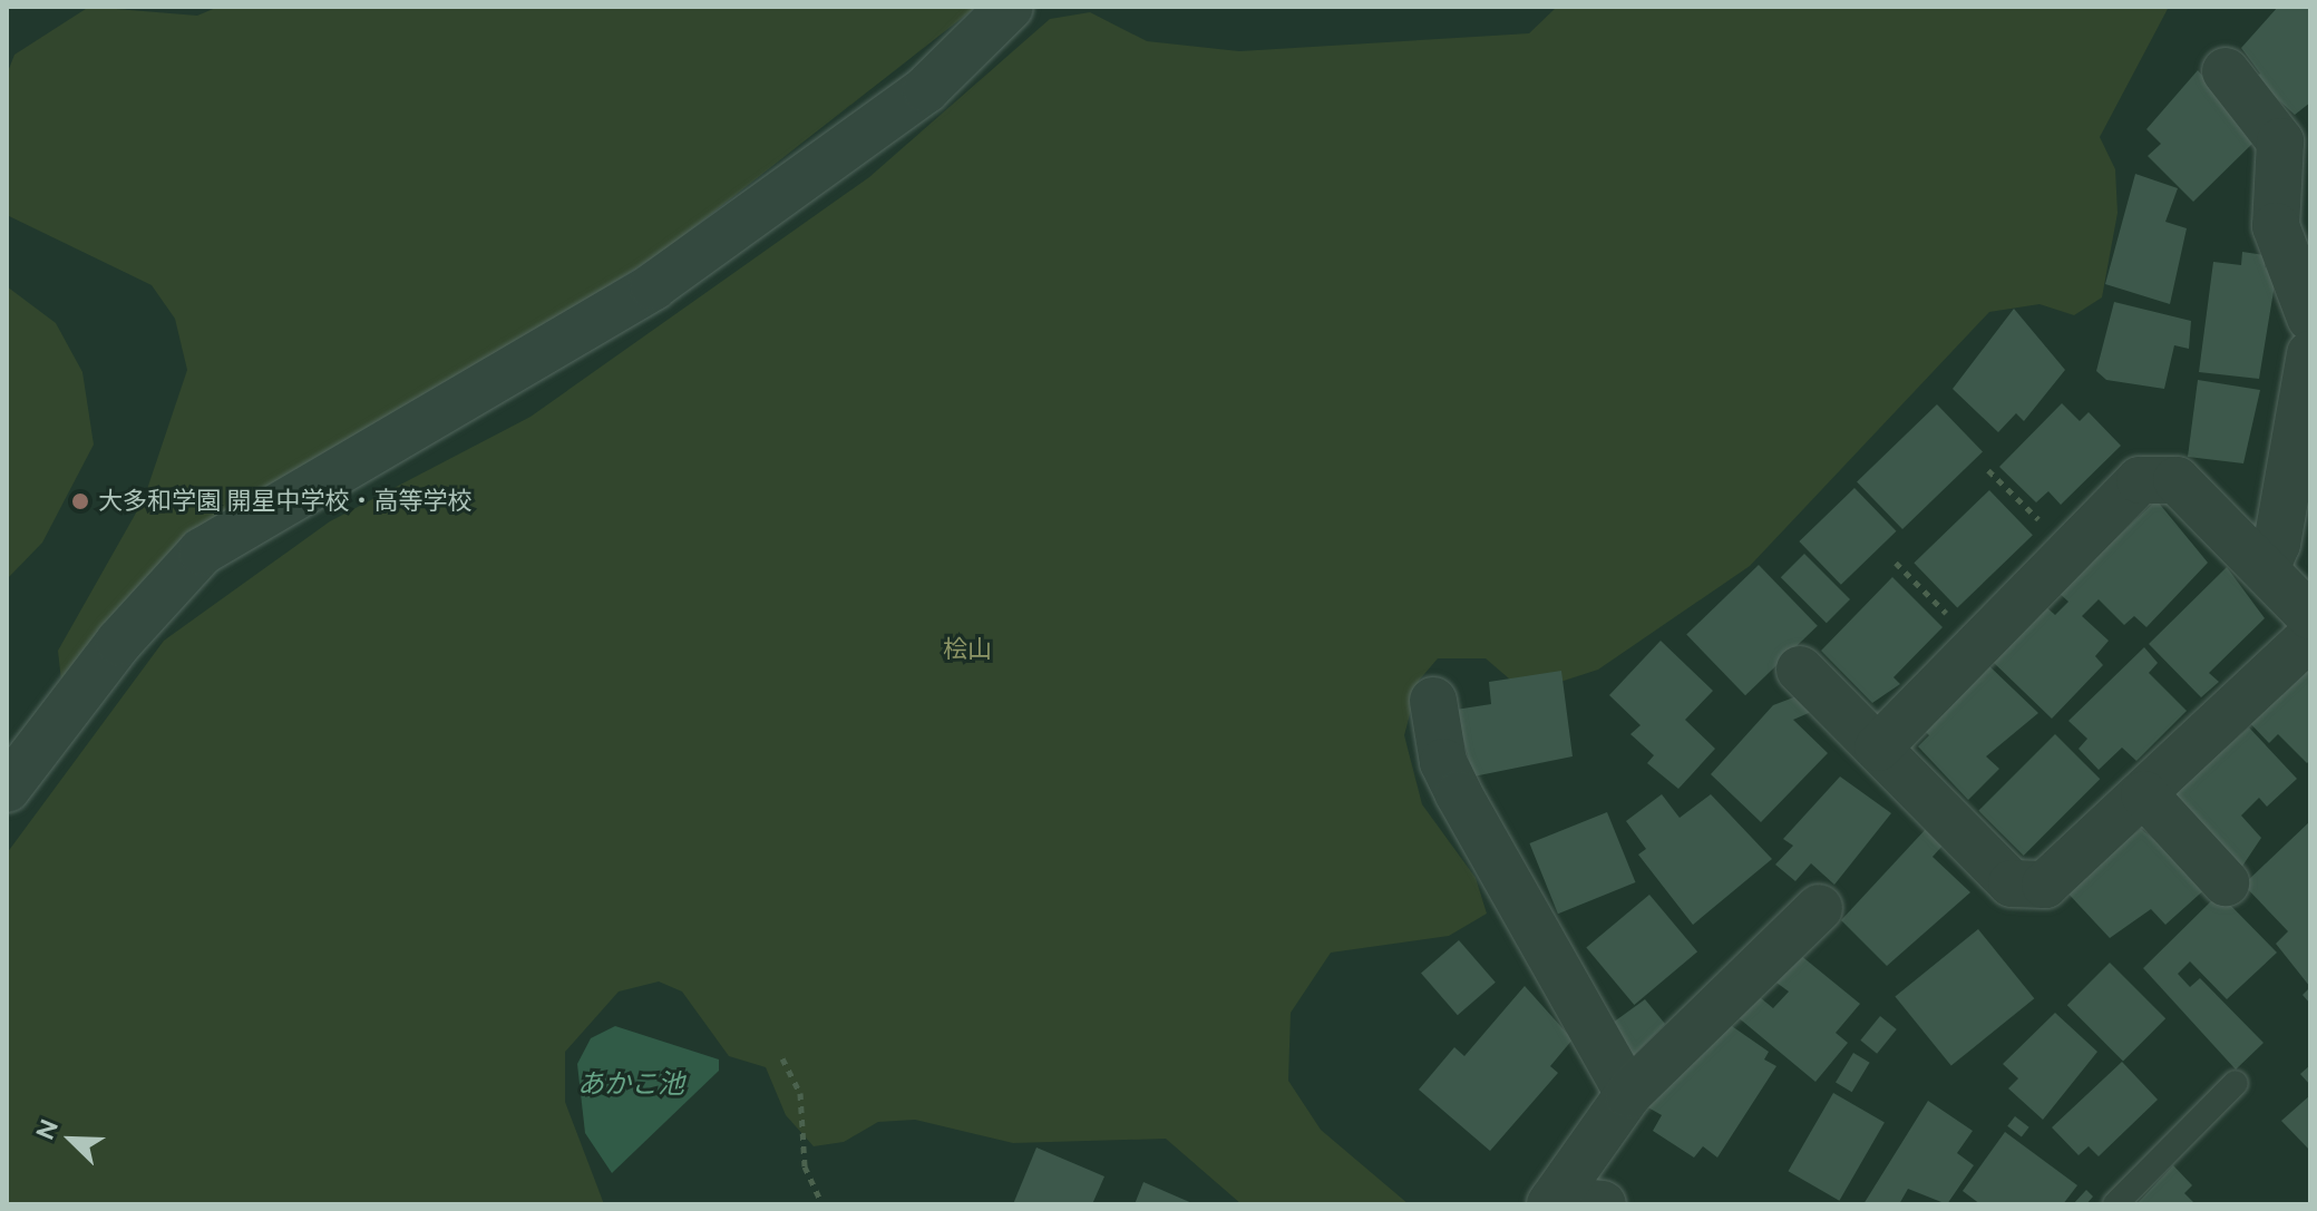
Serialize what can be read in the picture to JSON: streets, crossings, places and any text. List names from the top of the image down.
{
  "water": ["あかこ池"],
  "parks": ["桧山"],
  "places": ["大多和学園 開星中学校・高等学校"],
  "north": "top left"
}
